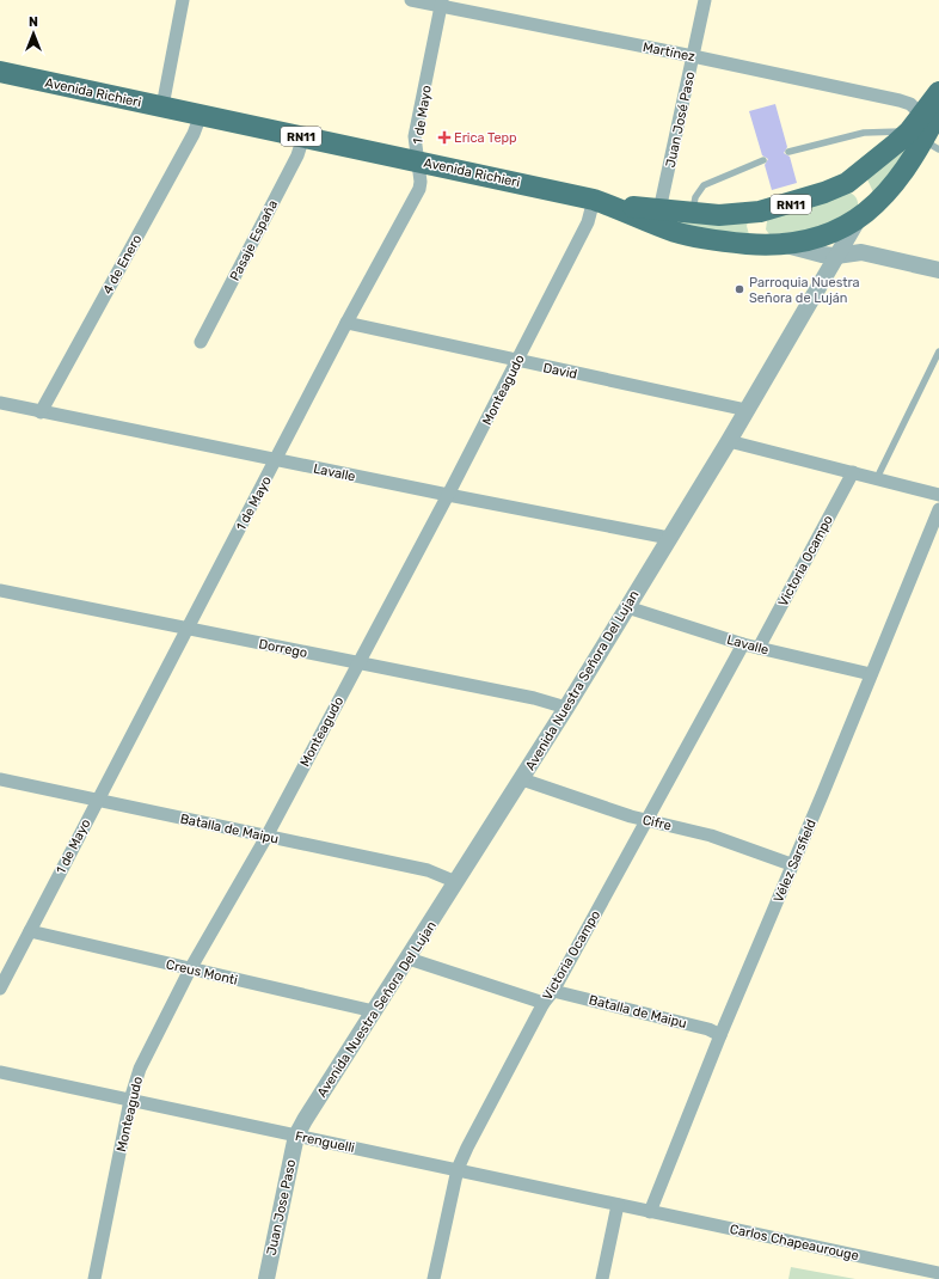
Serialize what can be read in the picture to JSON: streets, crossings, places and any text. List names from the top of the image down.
{
  "streets": {
    "main road": ["Avenida Richieri", "RN11"],
    "street": [
      "Martínez",
      "1 de Mayo",
      "Juan José Paso",
      "Pasaje España",
      "4 de Enero",
      "David",
      "Monteagudo",
      "Lavalle",
      "Victoria Ocampo",
      "Dorrego",
      "Avenida Nuestra Señora Del Lujan",
      "Cifre",
      "Batalla de Maipu",
      "Vélez Sarsfield",
      "Creus Monti",
      "Frenguelli",
      "Juan Jose Paso",
      "Carlos Chapeaurouge"
    ]
  },
  "crossings": [
    ["Martínez", "1 de Mayo"],
    ["Martínez", "Juan José Paso"],
    ["Martínez", "RN11"],
    ["Avenida Richieri", "1 de Mayo"],
    ["Avenida Richieri", "RN11"],
    ["Avenida Richieri", "Pasaje España"],
    ["Avenida Richieri", "4 de Enero"],
    ["Avenida Richieri", "Monteagudo"],
    ["Avenida Richieri", "Avenida Nuestra Señora Del Lujan"],
    ["1 de Mayo", "David"],
    ["1 de Mayo", "Lavalle"],
    ["1 de Mayo", "Dorrego"],
    ["1 de Mayo", "Batalla de Maipu"],
    ["1 de Mayo", "Creus Monti"],
    ["Juan José Paso", "RN11"],
    ["RN11", "Monteagudo"],
    ["RN11", "Avenida Nuestra Señora Del Lujan"],
    ["4 de Enero", "Lavalle"],
    ["David", "Monteagudo"],
    ["David", "Avenida Nuestra Señora Del Lujan"],
    ["Monteagudo", "Lavalle"],
    ["Monteagudo", "Dorrego"],
    ["Monteagudo", "Batalla de Maipu"],
    ["Monteagudo", "Creus Monti"],
    ["Monteagudo", "Frenguelli"],
    ["Lavalle", "Victoria Ocampo"],
    ["Lavalle", "Avenida Nuestra Señora Del Lujan"],
    ["Lavalle", "Vélez Sarsfield"],
    ["Victoria Ocampo", "Cifre"],
    ["Victoria Ocampo", "Batalla de Maipu"],
    ["Victoria Ocampo", "Frenguelli"],
    ["Dorrego", "Avenida Nuestra Señora Del Lujan"],
    ["Avenida Nuestra Señora Del Lujan", "Cifre"],
    ["Avenida Nuestra Señora Del Lujan", "Batalla de Maipu"],
    ["Avenida Nuestra Señora Del Lujan", "Creus Monti"],
    ["Avenida Nuestra Señora Del Lujan", "Frenguelli"],
    ["Avenida Nuestra Señora Del Lujan", "Juan Jose Paso"],
    ["Cifre", "Vélez Sarsfield"],
    ["Batalla de Maipu", "Vélez Sarsfield"],
    ["Vélez Sarsfield", "Frenguelli"],
    ["Vélez Sarsfield", "Carlos Chapeaurouge"],
    ["Frenguelli", "Juan Jose Paso"],
    ["Frenguelli", "Carlos Chapeaurouge"]
  ],
  "places": {
    "health": ["Erica Tepp"],
    "other": ["Parroquia Nuestra Señora de Luján"]
  },
  "north": "top"
}
